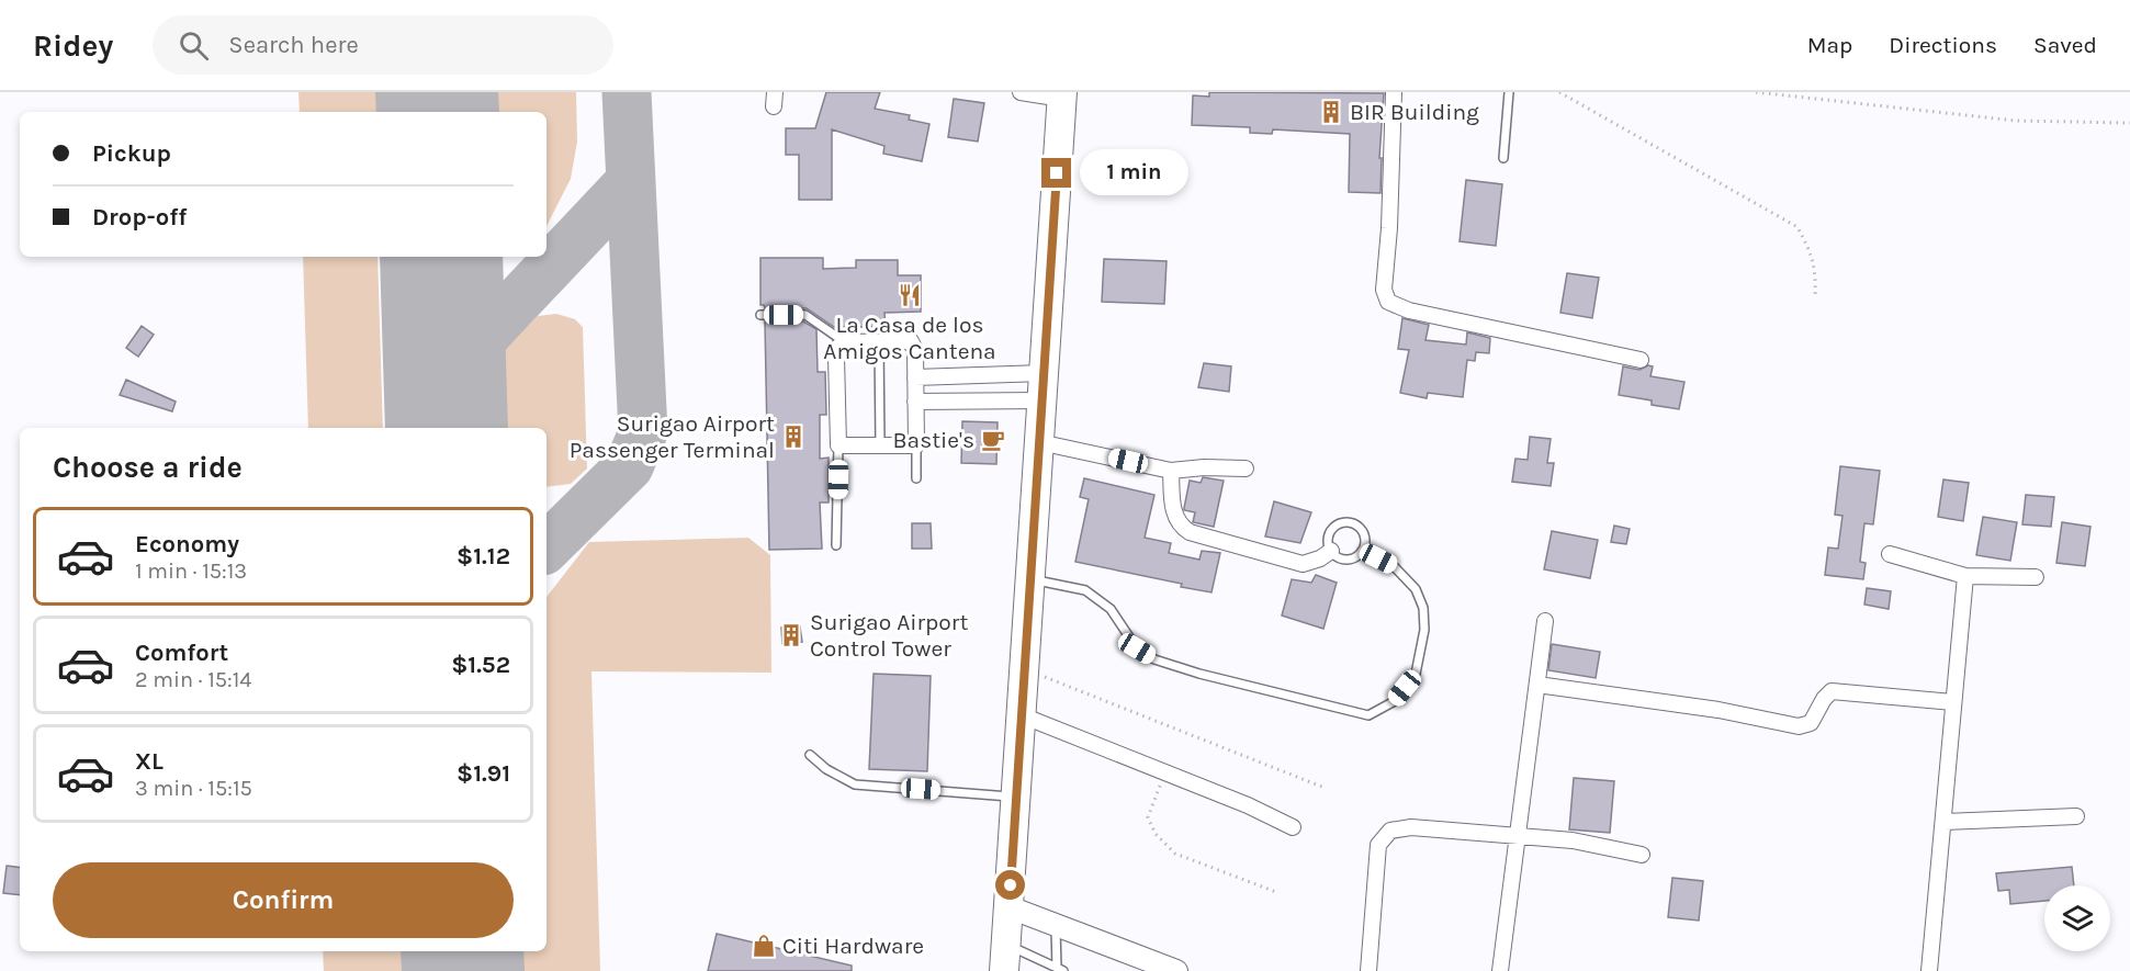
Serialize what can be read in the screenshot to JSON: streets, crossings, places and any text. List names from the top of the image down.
{
  "places": {
    "building": ["BIR Building", "Surigao Airport Passenger Terminal", "Surigao Airport Control Tower"],
    "restaurant": ["La Casa de los Amigos Cantena"],
    "cafe": ["Bastie's"],
    "shop": ["Citi Hardware"]
  },
  "page": {
    "header": "Ridey",
    "search": "Search here",
    "nav": ["Map", "Directions", "Saved"],
    "banner": ["Pickup", "Drop-off"],
    "bubble": "1 min",
    "heading": "Choose a ride",
    "list": [
      {
        "name": "Economy",
        "note": "1 min · 15:13",
        "value": "$1.12"
      },
      {
        "name": "Comfort",
        "note": "2 min · 15:14",
        "value": "$1.52"
      },
      {
        "name": "XL",
        "note": "3 min · 15:15",
        "value": "$1.91"
      }
    ],
    "buttons": "Confirm"
  }
}
